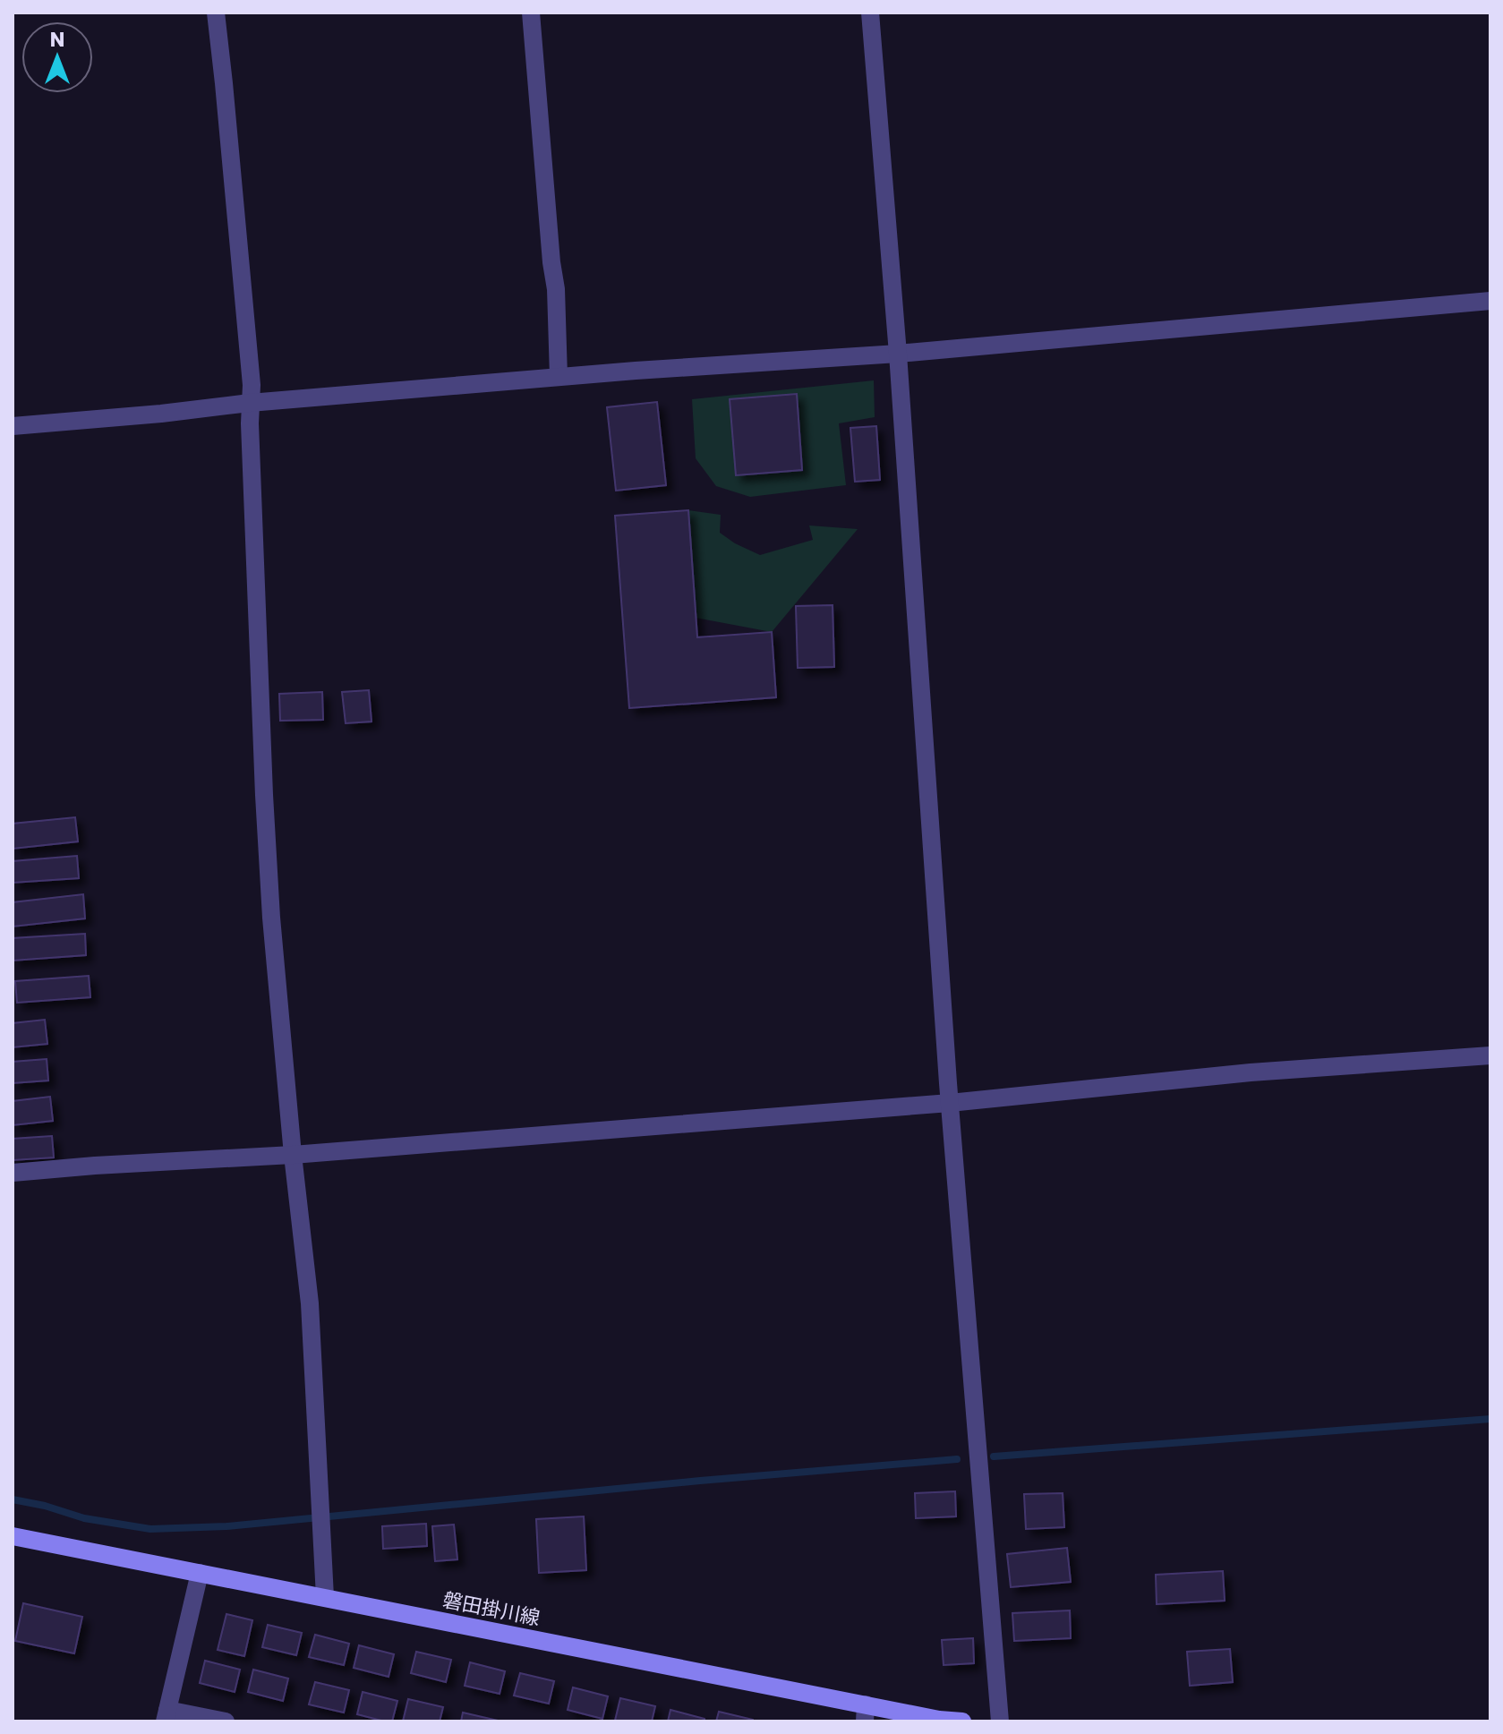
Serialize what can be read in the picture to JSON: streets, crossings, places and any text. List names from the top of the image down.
{
  "streets": {
    "main road": ["磐田掛川線"]
  },
  "north": "top"
}
